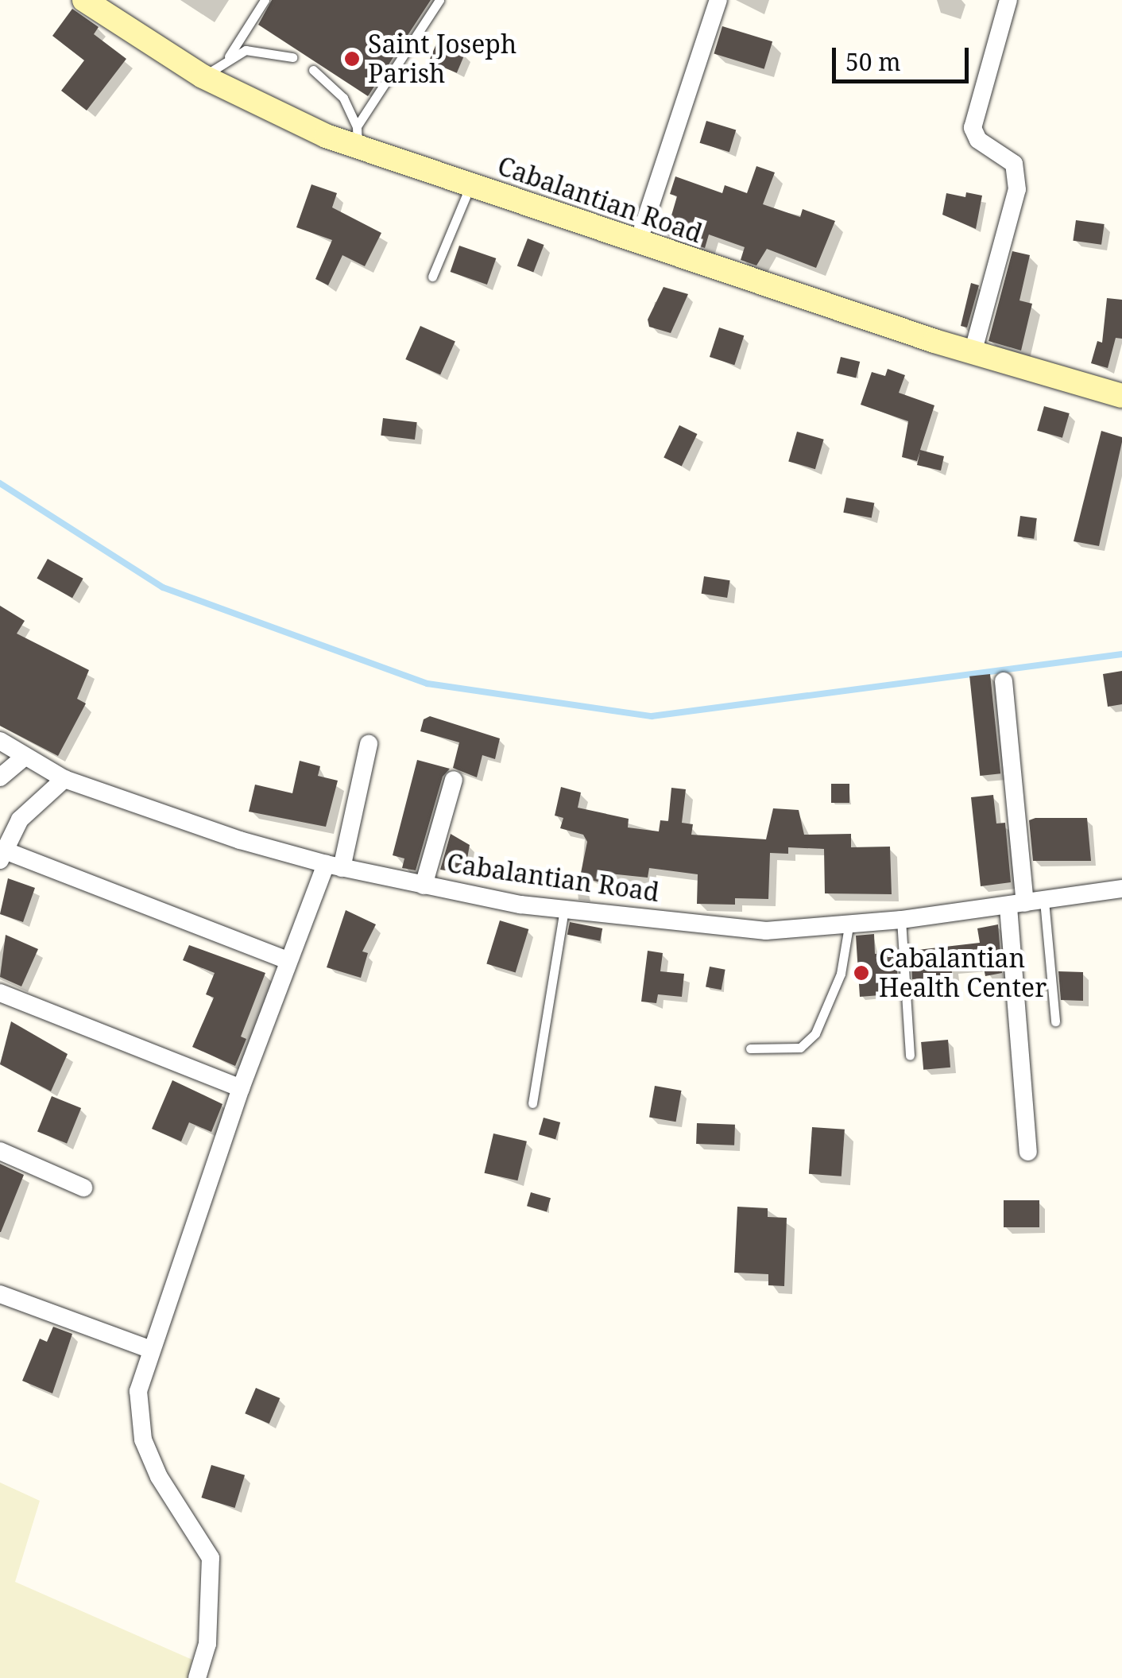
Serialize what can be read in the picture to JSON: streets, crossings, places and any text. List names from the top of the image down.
{
  "streets": {
    "street": ["Cabalantian Road"]
  },
  "places": ["Saint Joseph Parish", "Cabalantian Health Center"],
  "scale_bar": "50 m"
}
